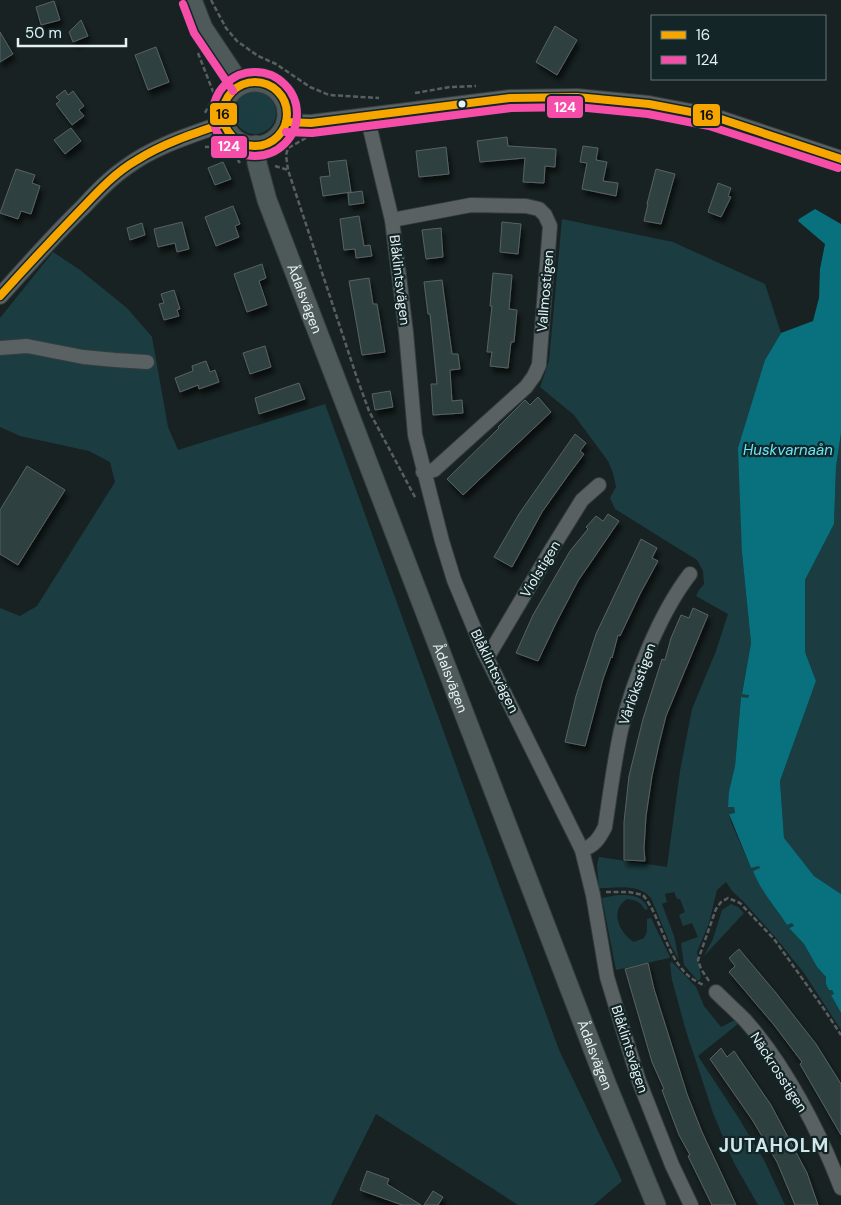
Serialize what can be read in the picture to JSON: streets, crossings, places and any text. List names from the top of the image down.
{
  "streets": {
    "main road": ["Ådalsvägen"],
    "street": [
      "Blåklintsvägen",
      "Vallmostigen",
      "Violstigen",
      "Vårlöksstigen",
      "Näckrosstigen"
    ]
  },
  "crossings": [
    ["Blåklintsvägen", "Vallmostigen"],
    ["Blåklintsvägen", "Violstigen"],
    ["Blåklintsvägen", "Vårlöksstigen"]
  ],
  "districts": ["JUTAHOLM"],
  "water": ["Huskvarnaån"],
  "lines": ["transit line 124", "transit line 16"],
  "legend": ["16", "124"],
  "scale_bar": "50 m"
}
